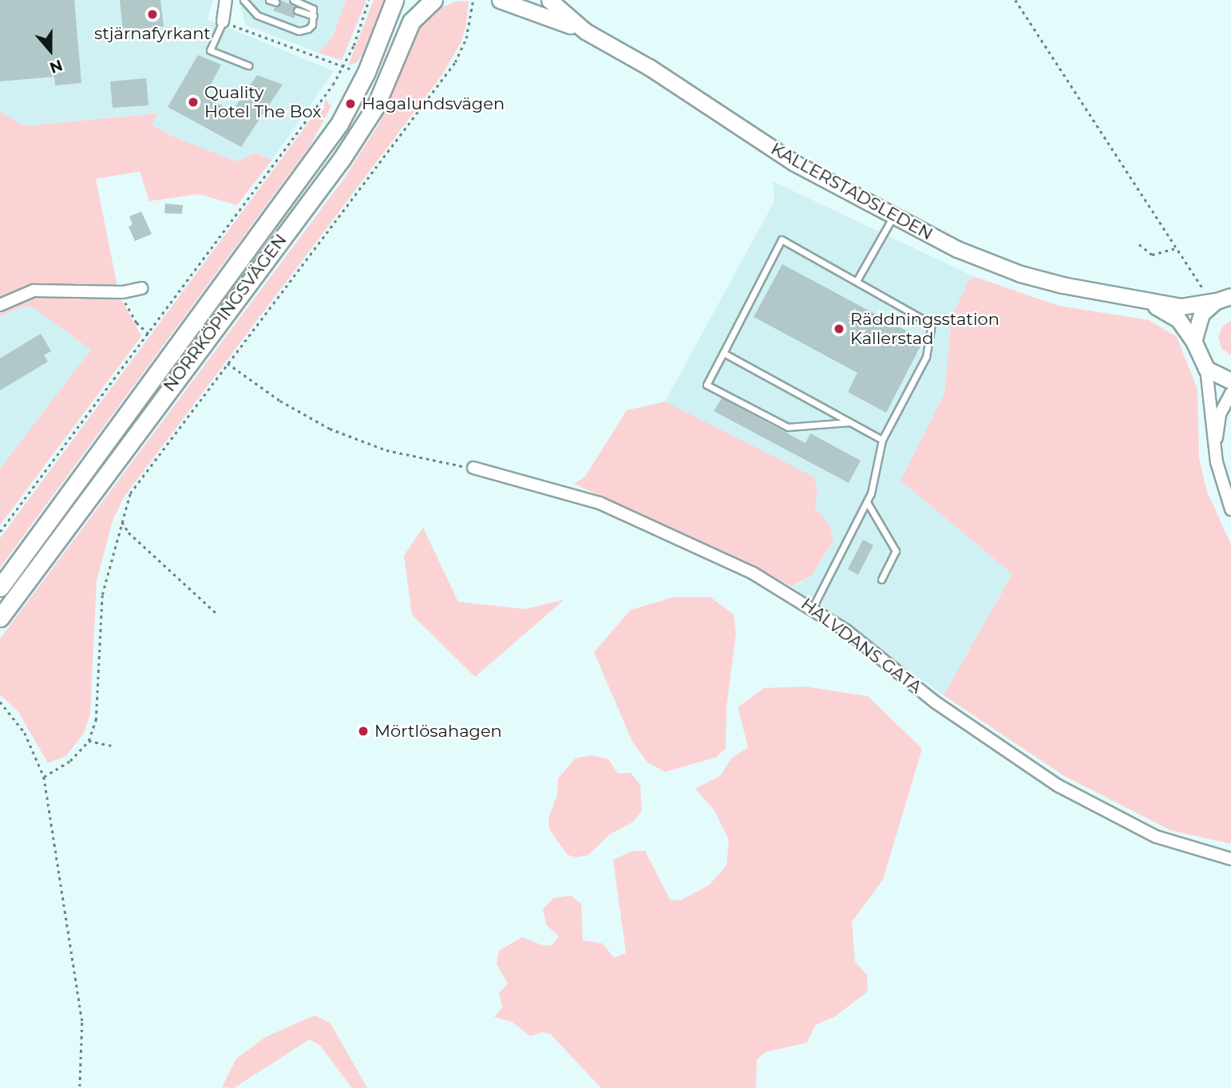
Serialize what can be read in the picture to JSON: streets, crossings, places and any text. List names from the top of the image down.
{
  "streets": {
    "main road": ["KALLERSTADSLEDEN", "NORRKÖPINGSVÄGEN"],
    "street": ["HALVDANS GATA"]
  },
  "places": [
    "stjärnafyrkant",
    "Quality Hotel The Box",
    "Hagalundsvägen",
    "Räddningsstation Kallerstad",
    "Mörtlösahagen"
  ],
  "north": "bottom"
}
